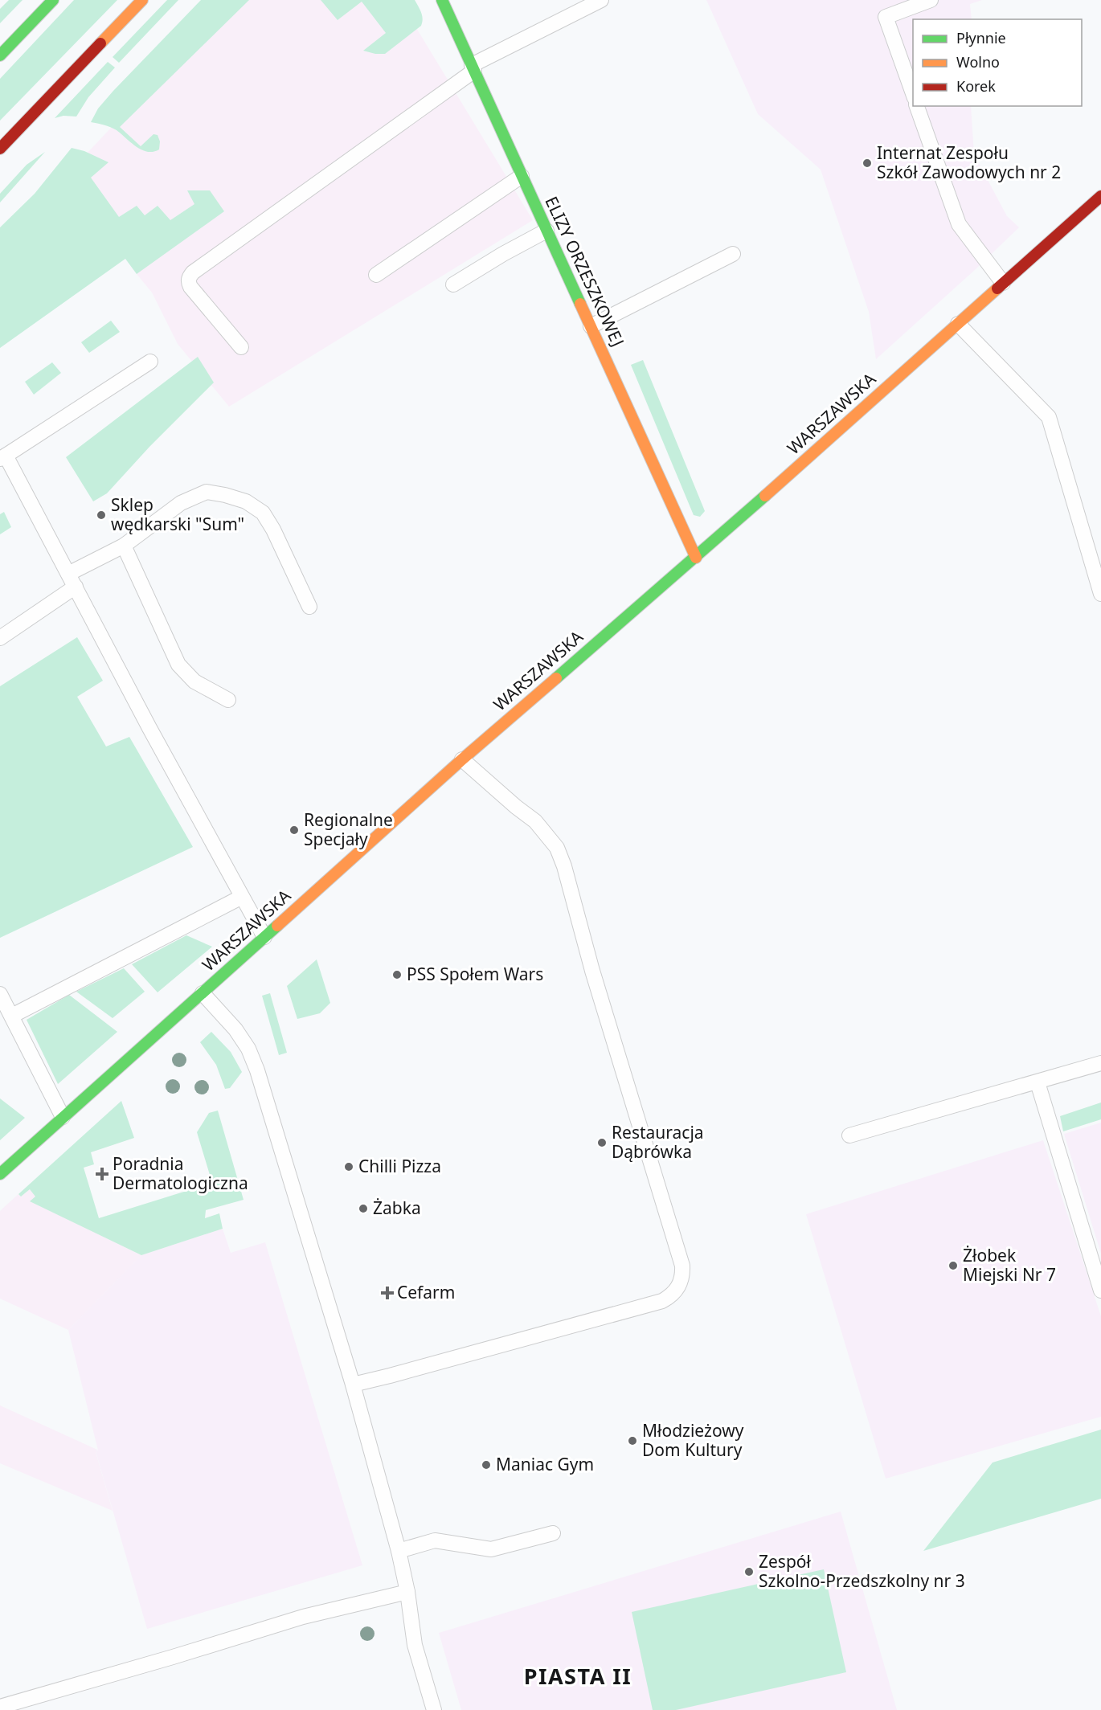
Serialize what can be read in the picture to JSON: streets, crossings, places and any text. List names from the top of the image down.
{
  "streets": {
    "street": ["ELIZY ORZESZKOWEJ", "WARSZAWSKA"]
  },
  "crossings": [
    ["ELIZY ORZESZKOWEJ", "WARSZAWSKA"]
  ],
  "districts": ["PIASTA II"],
  "places": {
    "other": [
      "Internat Zespołu Szkół Zawodowych nr 2",
      "Sklep wędkarski \"Sum\"",
      "Regionalne Specjały",
      "PSS Społem Wars",
      "Restauracja Dąbrówka",
      "Chilli Pizza",
      "Żabka",
      "Żłobek Miejski Nr 7",
      "Młodzieżowy Dom Kultury",
      "Maniac Gym",
      "Zespół Szkolno-Przedszkolny nr 3"
    ],
    "health": ["Poradnia Dermatologiczna", "Cefarm"]
  },
  "legend": ["Płynnie", "Wolno", "Korek"]
}
